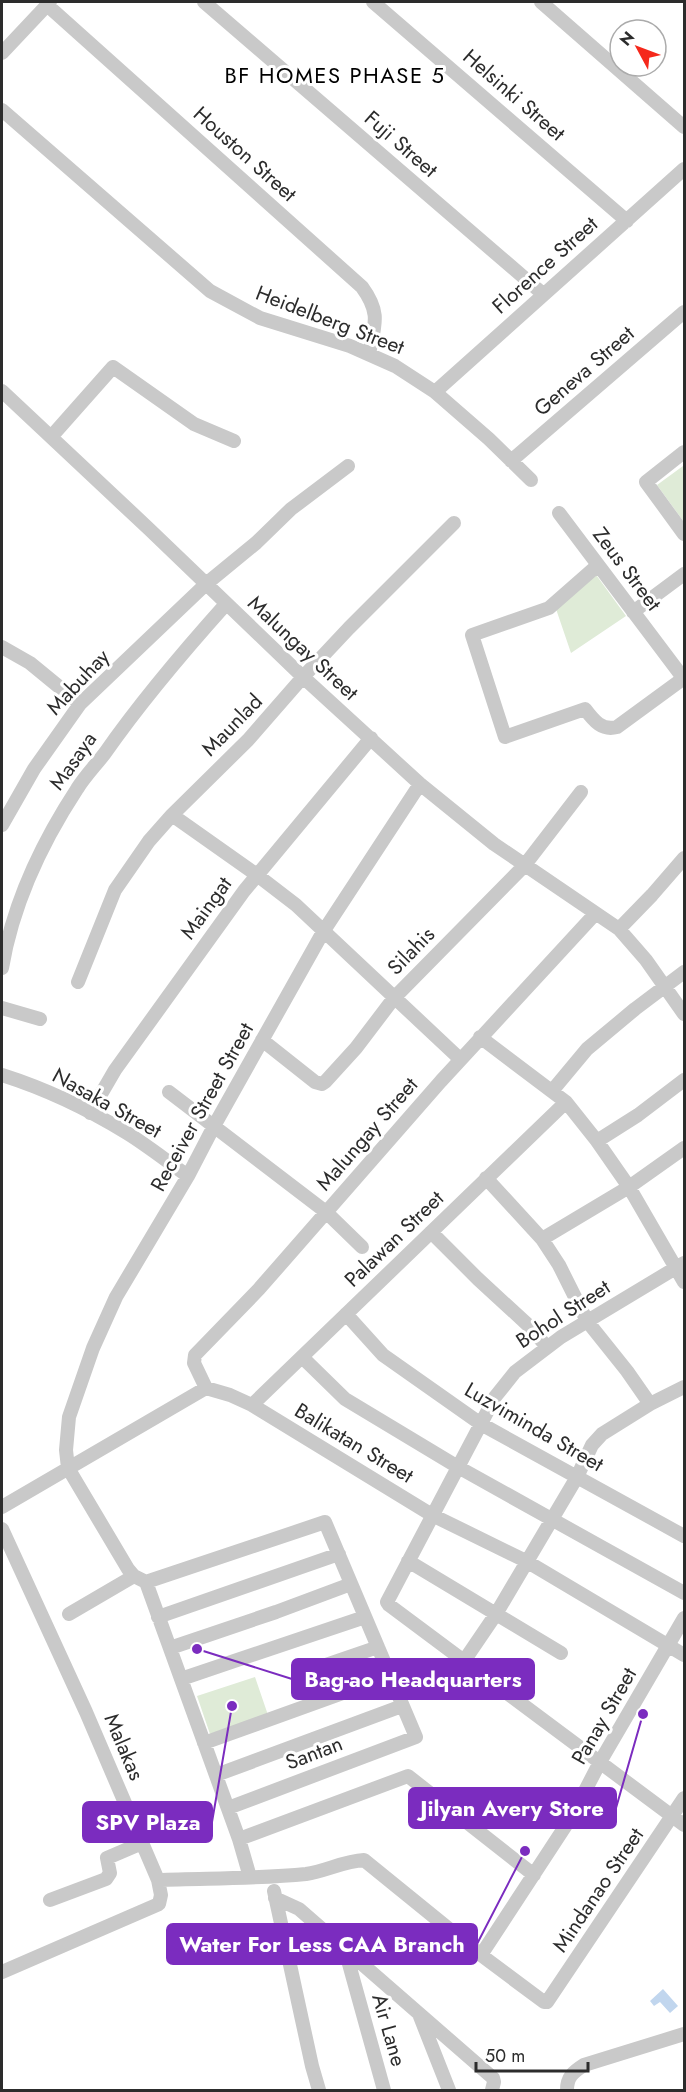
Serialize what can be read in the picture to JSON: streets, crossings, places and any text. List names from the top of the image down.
{
  "streets": {
    "street": [
      "Helsinki Street",
      "Fuji Street",
      "Houston Street",
      "Florence Street",
      "Heidelberg Street",
      "Geneva Street",
      "Zeus Street",
      "Malungay Street",
      "Mabuhay",
      "Maunlad",
      "Masaya",
      "Maingat",
      "Silahis",
      "Nasaka Street",
      "Receiver Street Street",
      "Palawan Street",
      "Bohol Street",
      "Luzviminda Street",
      "Balikatan Street",
      "Panay Street",
      "Malakas",
      "Santan",
      "Mindanao Street",
      "Air Lane"
    ]
  },
  "crossings": [
    ["Helsinki Street", "Florence Street"],
    ["Fuji Street", "Florence Street"],
    ["Houston Street", "Heidelberg Street"],
    ["Florence Street", "Heidelberg Street"],
    ["Heidelberg Street", "Geneva Street"],
    ["Malungay Street", "Mabuhay"],
    ["Malungay Street", "Maunlad"],
    ["Malungay Street", "Masaya"],
    ["Malungay Street", "Maingat"],
    ["Malungay Street", "Silahis"],
    ["Malungay Street", "Receiver Street Street"],
    ["Malungay Street", "Balikatan Street"],
    ["Maingat", "Nasaka Street"],
    ["Silahis", "Receiver Street Street"],
    ["Nasaka Street", "Receiver Street Street"],
    ["Palawan Street", "Luzviminda Street"],
    ["Palawan Street", "Balikatan Street"],
    ["Bohol Street", "Luzviminda Street"],
    ["Bohol Street", "Balikatan Street"],
    ["Balikatan Street", "Panay Street"],
    ["Panay Street", "Mindanao Street"]
  ],
  "districts": ["BF HOMES PHASE 5"],
  "places": [
    "Bag-ao Headquarters",
    "SPV Plaza",
    "Jilyan Avery Store",
    "Water For Less CAA Branch"
  ],
  "scale_bar": "50 m",
  "north": "top left"
}
